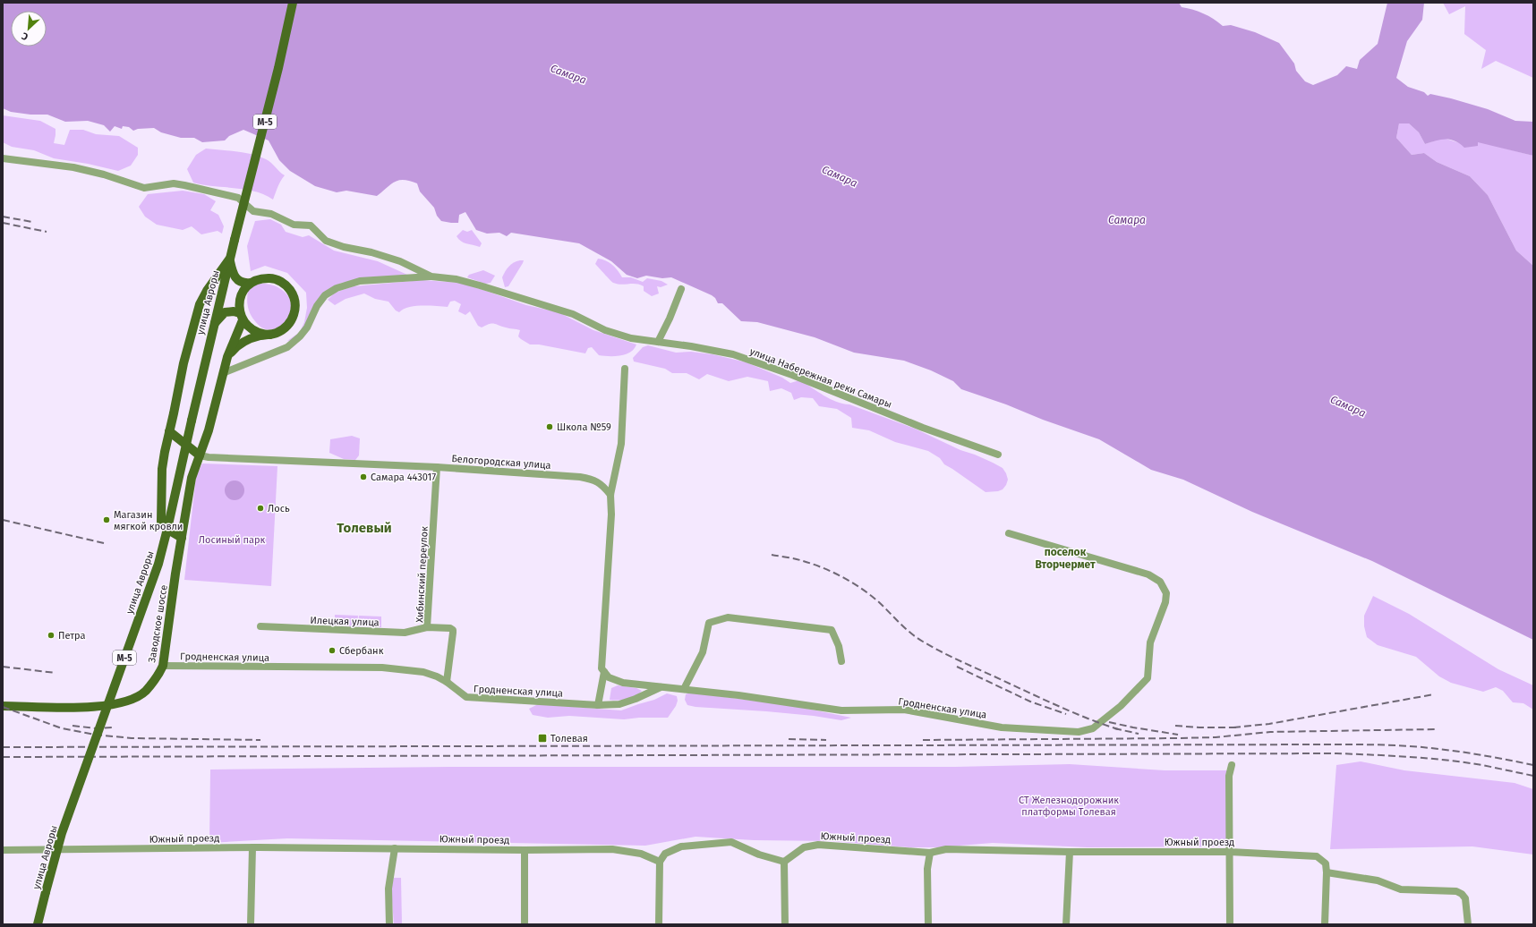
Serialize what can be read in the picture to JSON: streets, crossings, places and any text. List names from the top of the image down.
{
  "streets": {
    "main road": ["М-5", "улица Авроры", "Заводское шоссе"],
    "street": [
      "улица Набережная реки Самары",
      "Белогородская улица",
      "Хибинский переулок",
      "Илецкая улица",
      "Гродненская улица",
      "Южный проезд"
    ]
  },
  "crossings": [
    ["Белогородская улица", "Хибинский переулок"],
    ["Белогородская улица", "Заводское шоссе"],
    ["Хибинский переулок", "Илецкая улица"],
    ["Хибинский переулок", "Гродненская улица"],
    ["Заводское шоссе", "Гродненская улица"]
  ],
  "districts": ["Толевый", "поселок Вторчермет"],
  "water": ["Самара"],
  "parks": ["Лосиный парк", "СТ Железнодорожник платформы Толевая"],
  "places": {
    "other": [
      "Школа №59",
      "Самара 443017",
      "Лось",
      "Магазин мягкой кровли",
      "Петра",
      "Сбербанк"
    ],
    "transit": ["Толевая"]
  },
  "north": "bottom left"
}
